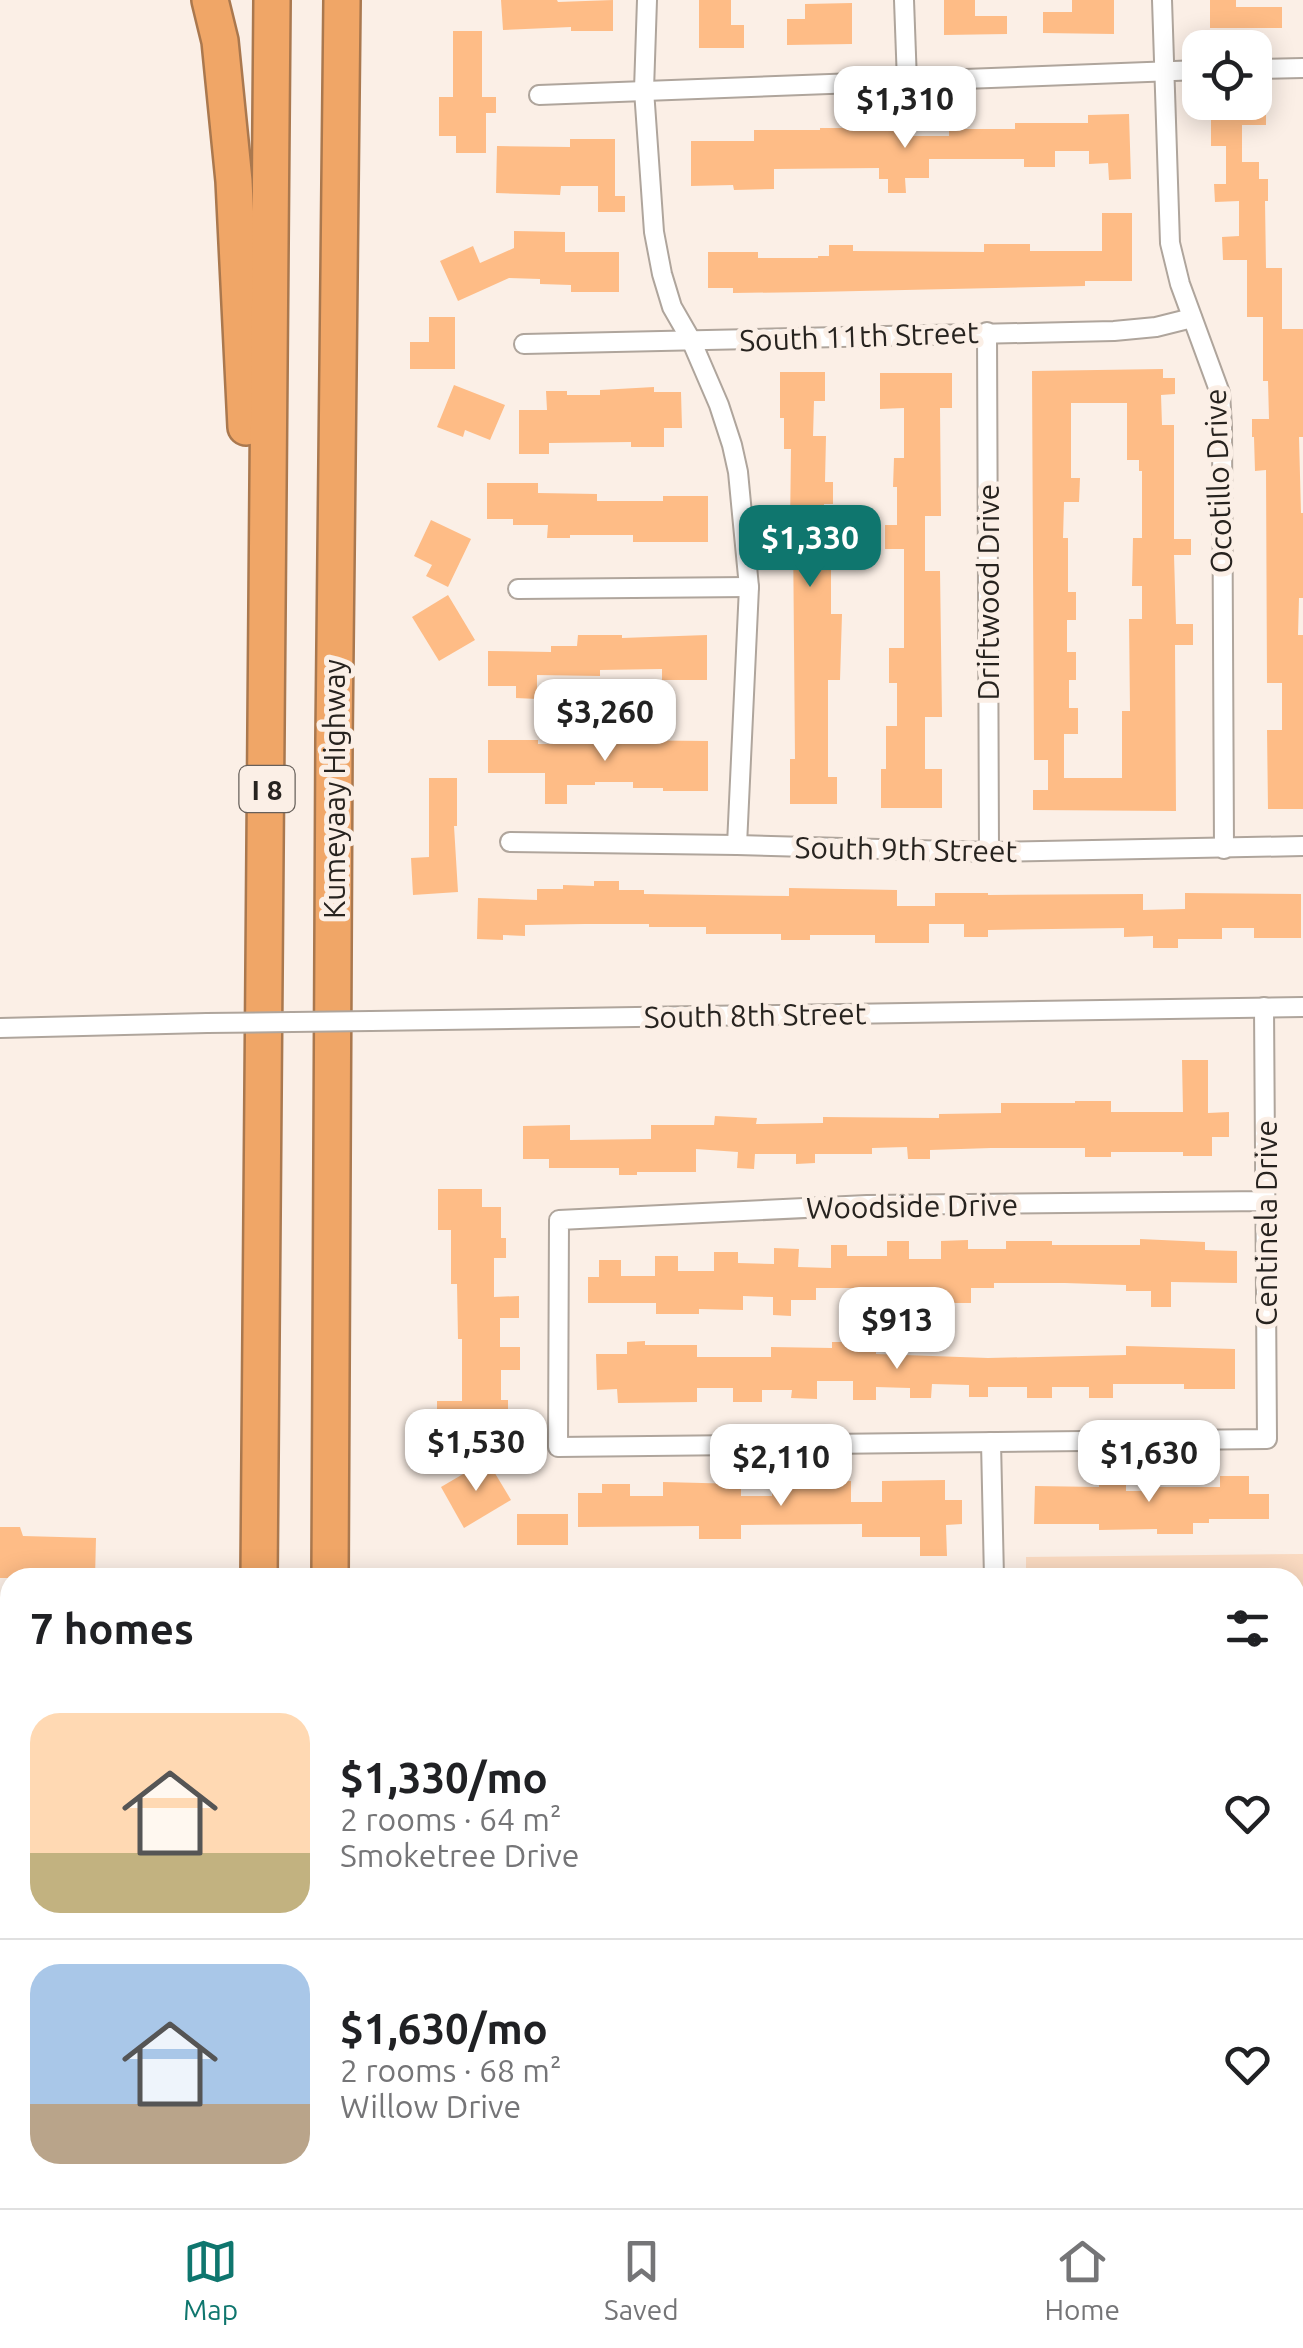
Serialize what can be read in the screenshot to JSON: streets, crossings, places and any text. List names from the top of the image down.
{
  "streets": {
    "highway": ["I 8", "Kumeyaay Highway"],
    "street": [
      "South 11th Street",
      "Ocotillo Drive",
      "Driftwood Drive",
      "South 9th Street",
      "South 8th Street",
      "Woodside Drive",
      "Centinela Drive"
    ]
  },
  "crossings": [
    ["South 11th Street", "Ocotillo Drive"],
    ["South 11th Street", "Driftwood Drive"],
    ["Ocotillo Drive", "South 9th Street"],
    ["Driftwood Drive", "South 9th Street"],
    ["South 8th Street", "Centinela Drive"],
    ["Woodside Drive", "Centinela Drive"]
  ],
  "page": {
    "price": [
      "$1,310",
      "$1,330",
      "$3,260",
      "$913",
      "$1,530",
      "$1,630",
      "$2,110"
    ],
    "heading": "7 homes",
    "list": [
      {
        "name": "$1,330/mo",
        "note": "2 rooms · 64 m² · Smoketree Drive"
      },
      {
        "name": "$1,630/mo",
        "note": "2 rooms · 68 m² · Willow Drive"
      }
    ],
    "tabs": ["Map", "Saved", "Home"]
  }
}
